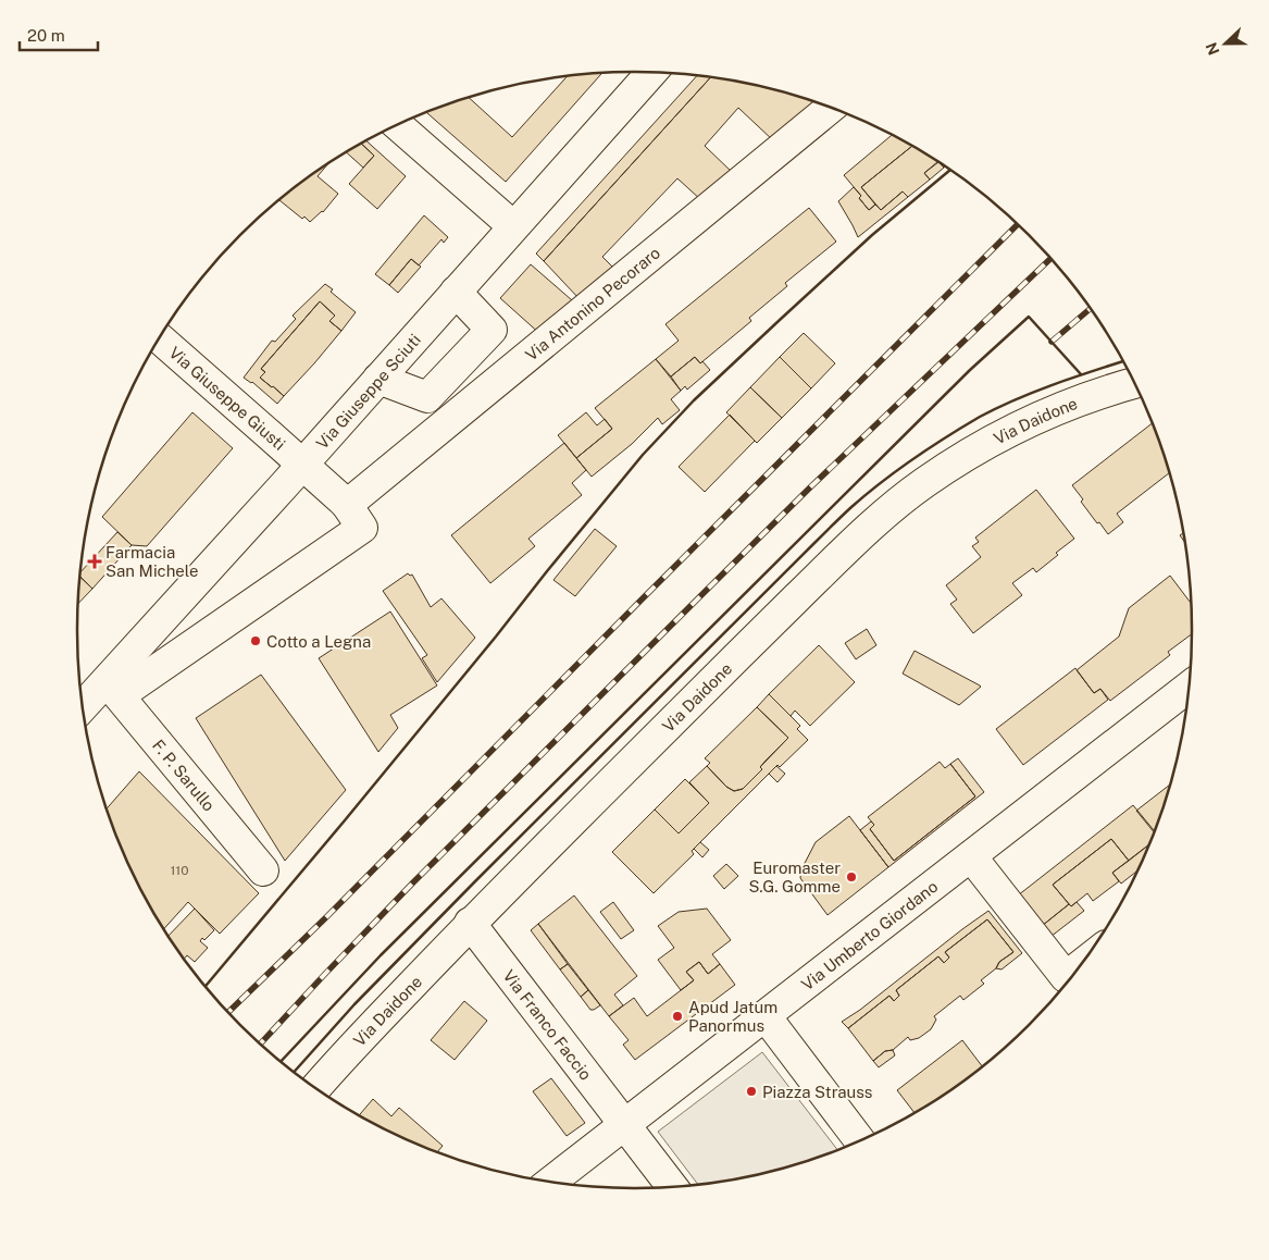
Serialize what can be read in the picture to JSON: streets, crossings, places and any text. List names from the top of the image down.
{
  "streets": {
    "street": [
      "Via Antonino Pecoraro",
      "Via Giuseppe Sciuti",
      "Via Giuseppe Giusti",
      "Via Daidone",
      "F. P. Sarullo",
      "Via Umberto Giordano",
      "Via Franco Faccio"
    ]
  },
  "crossings": [
    ["Via Antonino Pecoraro", "Via Giuseppe Giusti"],
    ["Via Giuseppe Sciuti", "Via Giuseppe Giusti"],
    ["Via Giuseppe Sciuti", "F. P. Sarullo"],
    ["Via Giuseppe Giusti", "F. P. Sarullo"],
    ["Via Daidone", "Via Franco Faccio"],
    ["Via Umberto Giordano", "Via Franco Faccio"]
  ],
  "places": {
    "health": ["Farmacia San Michele"],
    "other": [
      "Cotto a Legna",
      "Euromaster S.G. Gomme",
      "Apud Jatum Panormus",
      "Piazza Strauss"
    ]
  },
  "house_numbers": ["110"],
  "scale_bar": "20 m",
  "north": "left"
}
